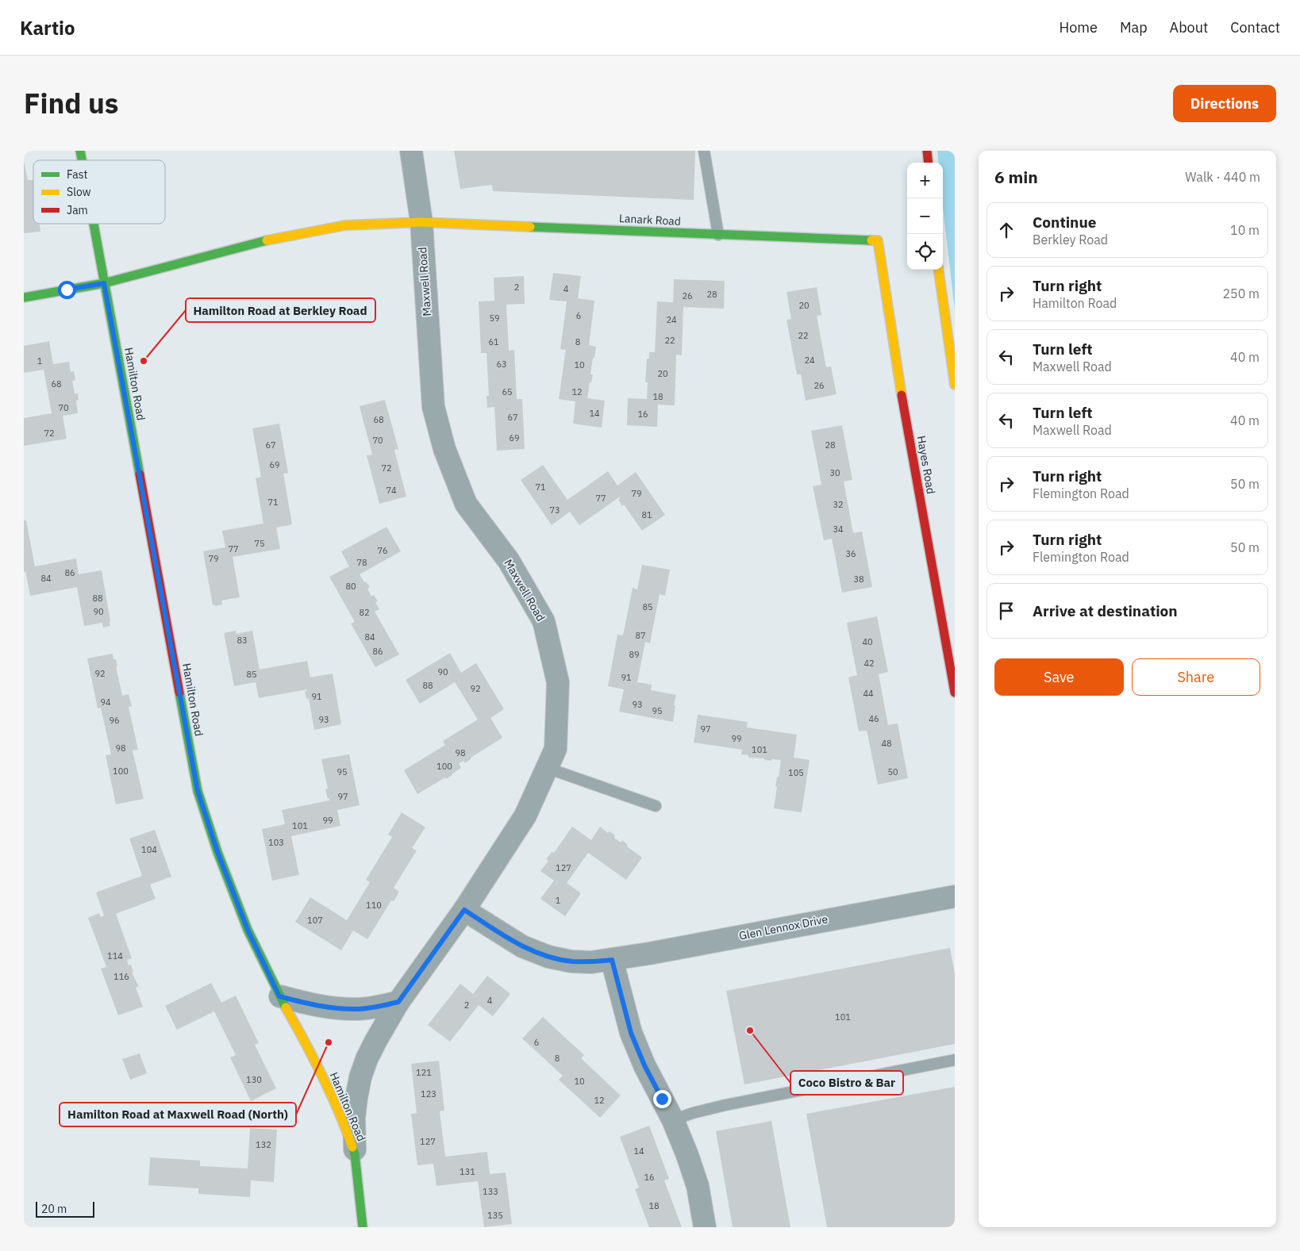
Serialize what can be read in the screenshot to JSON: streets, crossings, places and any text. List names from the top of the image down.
{
  "streets": {
    "main road": ["Lanark Road", "Hamilton Road", "Hayes Road"],
    "street": ["Maxwell Road", "Glen Lennox Drive"]
  },
  "crossings": [
    ["Lanark Road", "Maxwell Road"],
    ["Lanark Road", "Hamilton Road"],
    ["Lanark Road", "Hayes Road"],
    ["Maxwell Road", "Hamilton Road"],
    ["Maxwell Road", "Glen Lennox Drive"]
  ],
  "places": ["Hamilton Road at Berkley Road", "Coco Bistro & Bar", "Hamilton Road at Maxwell Road (North)"],
  "house_numbers": [
    "2",
    "4",
    "28",
    "26",
    "20",
    "6",
    "59",
    "24",
    "22",
    "22",
    "61",
    "8",
    "24",
    "1",
    "63",
    "10",
    "20",
    "68",
    "26",
    "65",
    "12",
    "18",
    "70",
    "14",
    "16",
    "67",
    "68",
    "72",
    "69",
    "70",
    "67",
    "28",
    "69",
    "72",
    "30",
    "71",
    "74",
    "79",
    "77",
    "71",
    "32",
    "73",
    "81",
    "34",
    "75",
    "77",
    "76",
    "36",
    "79",
    "78",
    "86",
    "84",
    "38",
    "80",
    "88",
    "85",
    "90",
    "82",
    "87",
    "84",
    "83",
    "40",
    "86",
    "89",
    "42",
    "90",
    "92",
    "85",
    "91",
    "88",
    "92",
    "44",
    "91",
    "94",
    "93",
    "95",
    "46",
    "93",
    "96",
    "97",
    "99",
    "48",
    "98",
    "101",
    "98",
    "100",
    "100",
    "95",
    "50",
    "105",
    "97",
    "99",
    "101",
    "103",
    "104",
    "127",
    "1",
    "110",
    "107",
    "114",
    "116",
    "4",
    "2",
    "101",
    "6",
    "8",
    "121",
    "130",
    "10",
    "123",
    "12",
    "127",
    "132",
    "14",
    "131",
    "16",
    "133",
    "18",
    "135"
  ],
  "legend": ["Fast", "Slow", "Jam"],
  "scale_bar": "20 m",
  "page": {
    "header": "Kartio",
    "nav": [
      "Home",
      "Map",
      "About",
      "Contact"
    ],
    "title": "Find us",
    "buttons": [
      "Directions",
      ["Save", "Share"]
    ],
    "heading": ["6 min", "Walk · 440 m"],
    "map_buttons": ["+", "−"],
    "list": [
      ["Continue", "Berkley Road", "10 m"],
      ["Turn right", "Hamilton Road", "250 m"],
      ["Turn left", "Maxwell Road", "40 m"],
      ["Turn left", "Maxwell Road", "40 m"],
      ["Turn right", "Flemington Road", "50 m"],
      ["Turn right", "Flemington Road", "50 m"],
      "Arrive at destination"
    ],
    "scale": "20 m"
  }
}
